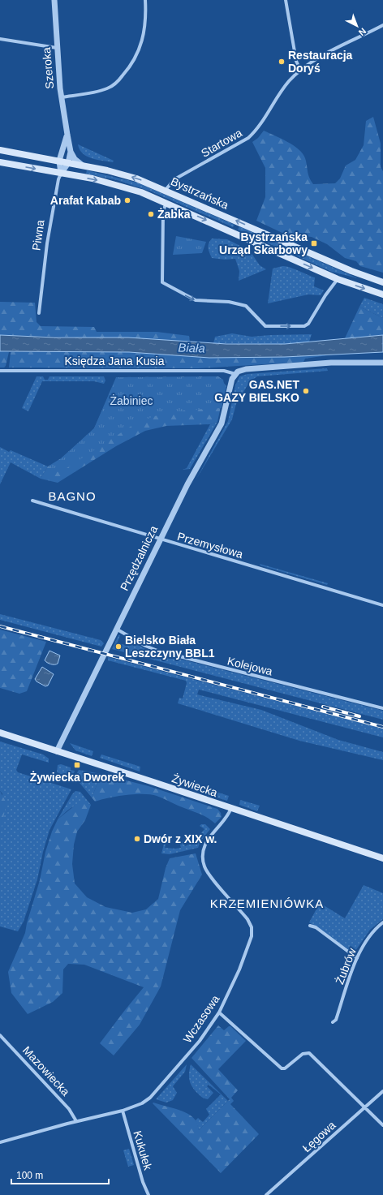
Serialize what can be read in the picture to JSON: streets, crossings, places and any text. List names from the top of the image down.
{
  "streets": {
    "main road": ["Bystrzańska", "Żywiecka"],
    "street": [
      "Szeroka",
      "Startowa",
      "Piwna",
      "Księdza Jana Kusia",
      "Przemysłowa",
      "Przędzalnicza",
      "Kolejowa",
      "Żubrów",
      "Wczasowa",
      "Mazowiecka",
      "Łęgowa",
      "Kukułek"
    ]
  },
  "crossings": [
    ["Szeroka", "Bystrzańska"],
    ["Szeroka", "Piwna"],
    ["Startowa", "Bystrzańska"],
    ["Bystrzańska", "Piwna"],
    ["Księdza Jana Kusia", "Przędzalnicza"],
    ["Przemysłowa", "Przędzalnicza"],
    ["Przędzalnicza", "Kolejowa"],
    ["Przędzalnicza", "Żywiecka"],
    ["Żywiecka", "Wczasowa"],
    ["Wczasowa", "Mazowiecka"],
    ["Wczasowa", "Kukułek"]
  ],
  "districts": ["BAGNO", "KRZEMIENIÓWKA"],
  "water": ["Biała"],
  "parks": ["Żabiniec"],
  "places": {
    "other": [
      "Restauracja Doryś",
      "Arafat Kabab",
      "Żabka",
      "GAS.NET GAZY BIELSKO",
      "Bielsko Biała Leszczyny BBL1",
      "Dwór z XIX w."
    ],
    "transit": ["Bystrzańska Urząd Skarbowy", "Żywiecka Dworek"]
  },
  "scale_bar": "100 m",
  "north": "bottom right"
}
